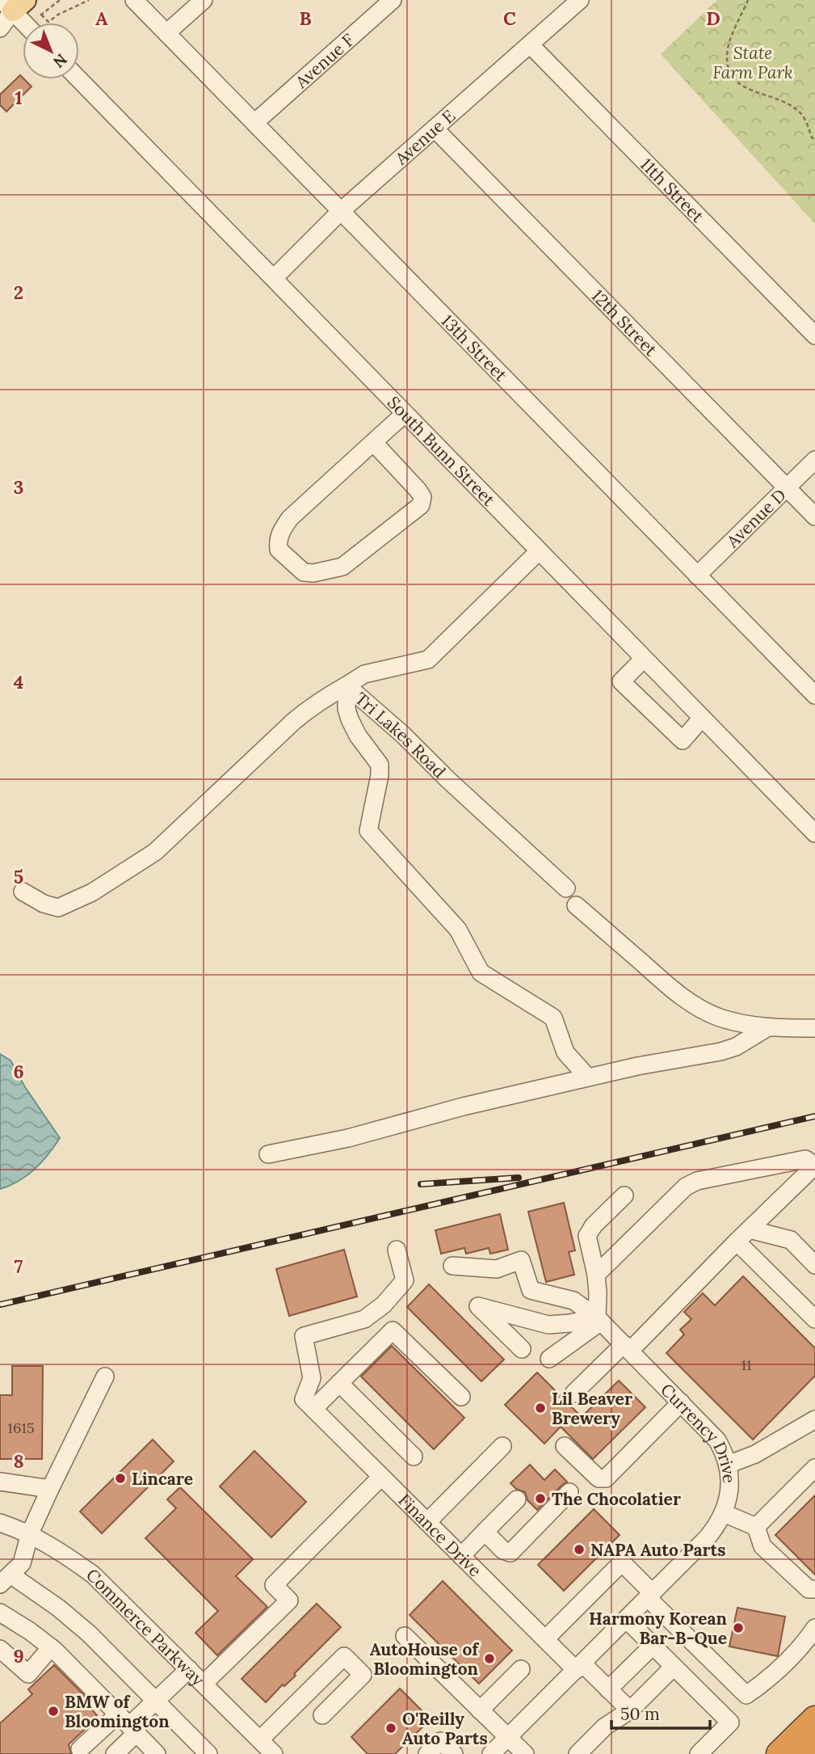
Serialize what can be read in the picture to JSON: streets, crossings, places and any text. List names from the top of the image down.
{
  "streets": {
    "street": [
      "Avenue F",
      "Avenue E",
      "11th Street",
      "12th Street",
      "13th Street",
      "South Bunn Street",
      "Avenue D",
      "Tri Lakes Road",
      "Currency Drive",
      "Finance Drive",
      "Commerce Parkway"
    ]
  },
  "crossings": [
    ["Avenue F", "13th Street"],
    ["Avenue E", "11th Street"],
    ["Avenue E", "12th Street"],
    ["Avenue E", "13th Street"],
    ["Avenue E", "South Bunn Street"],
    ["12th Street", "Avenue D"],
    ["13th Street", "Avenue D"],
    ["Currency Drive", "Finance Drive"]
  ],
  "parks": ["State Farm Park"],
  "places": [
    "Lil Beaver Brewery",
    "Lincare",
    "The Chocolatier",
    "NAPA Auto Parts",
    "Harmony Korean Bar-B-Que",
    "AutoHouse of Bloomington",
    "BMW of Bloomington",
    "O'Reilly Auto Parts"
  ],
  "house_numbers": ["11", "1615"],
  "scale_bar": "50 m",
  "north": "bottom right",
  "grid": {
    "columns": [
      "A",
      "B",
      "C",
      "D"
    ],
    "rows": [
      "1",
      "2",
      "3",
      "4",
      "5",
      "6",
      "7",
      "8",
      "9"
    ]
  }
}
